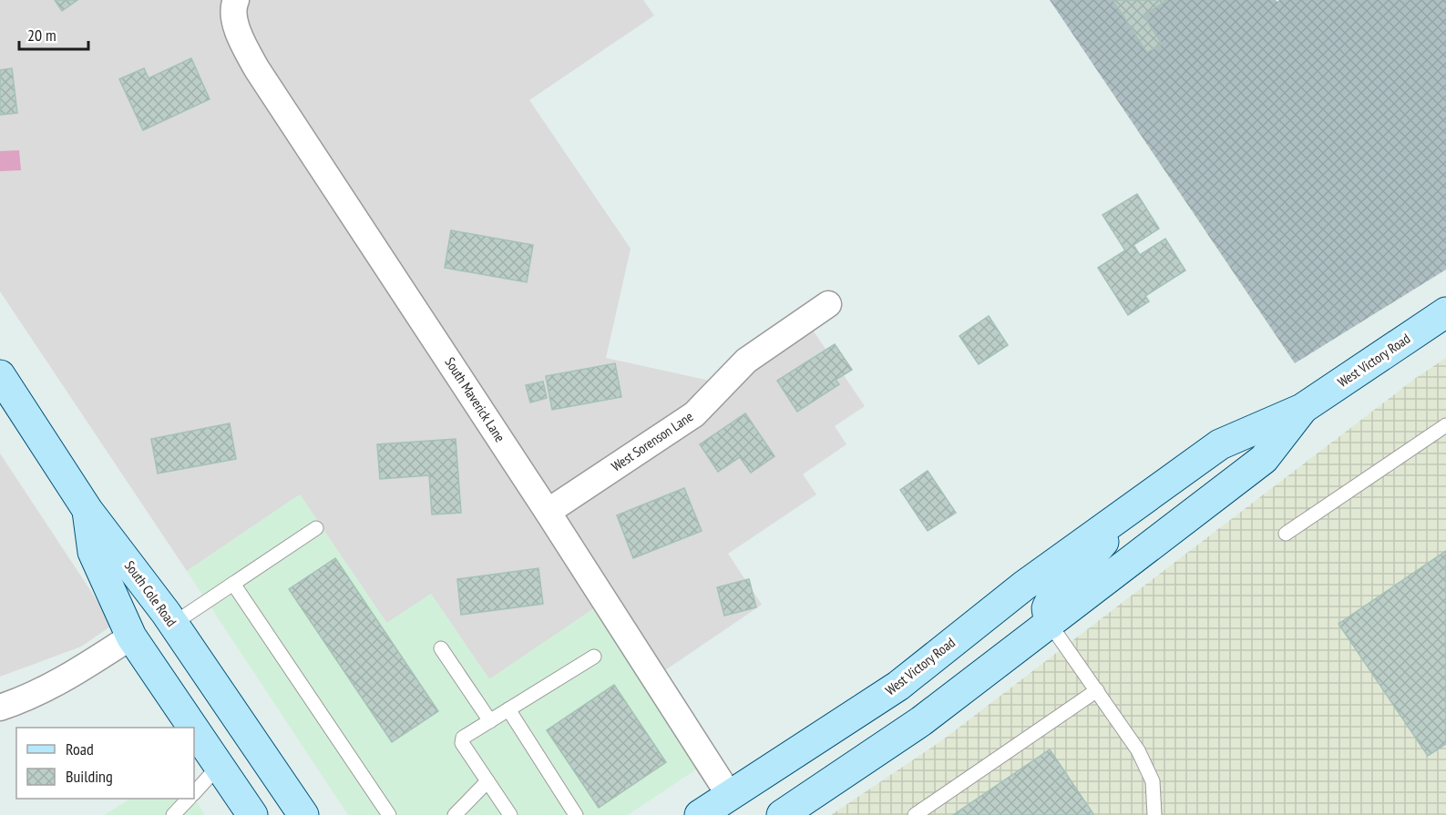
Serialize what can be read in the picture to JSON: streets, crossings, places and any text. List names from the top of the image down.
{
  "streets": {
    "main road": ["West Victory Road", "South Cole Road"],
    "street": ["South Maverick Lane", "West Sorenson Lane"]
  },
  "crossings": [
    ["West Victory Road", "South Maverick Lane"],
    ["South Maverick Lane", "West Sorenson Lane"]
  ],
  "legend": ["Road", "Building"],
  "scale_bar": "20 m"
}
